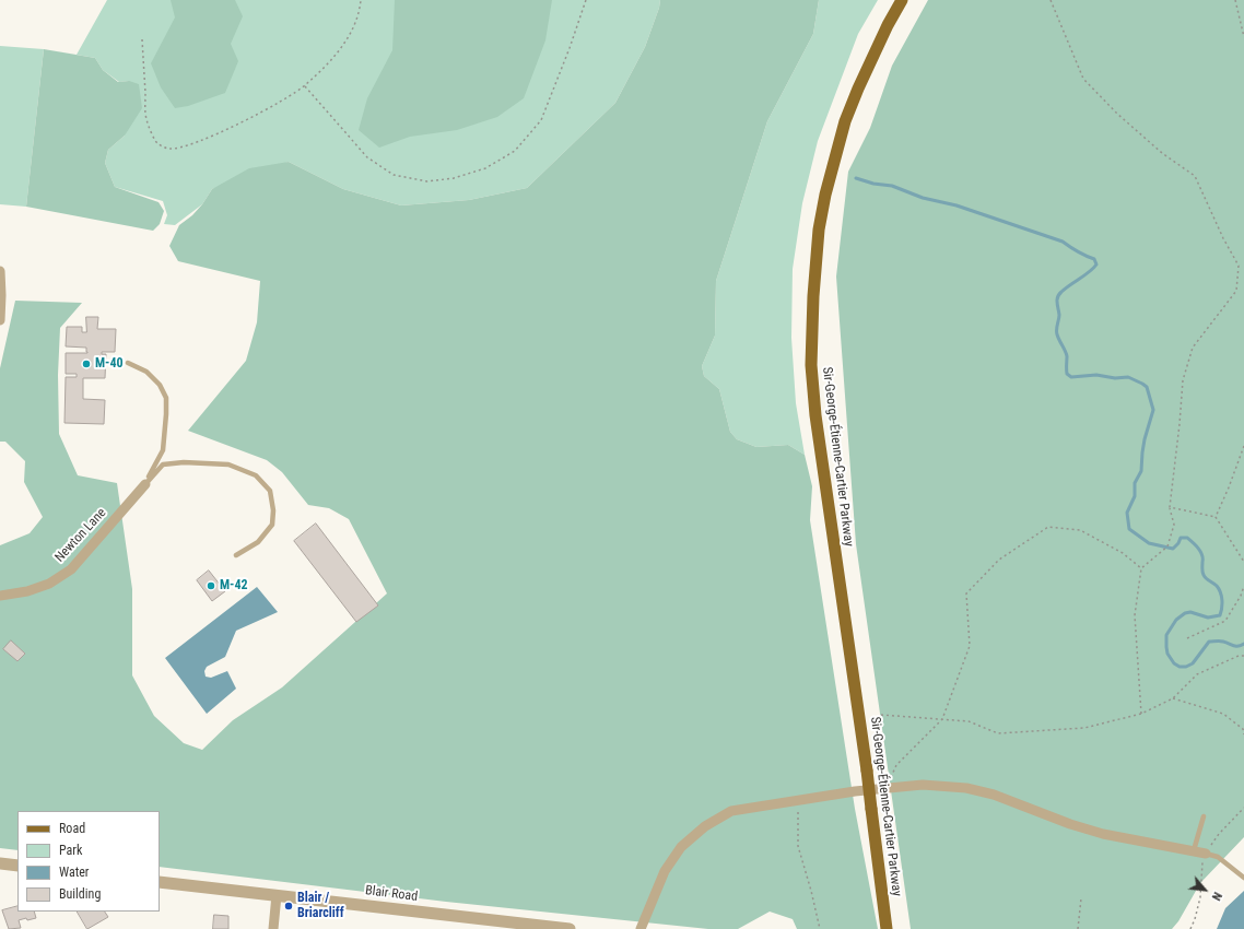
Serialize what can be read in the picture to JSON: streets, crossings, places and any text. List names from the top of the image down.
{
  "streets": {
    "main road": ["Sir-George-Étienne-Cartier Parkway"],
    "street": ["Newton Lane", "Blair Road"]
  },
  "places": ["M-40", "M-42", "Blair / Briarcliff"],
  "legend": [
    "Road",
    "Park",
    "Water",
    "Building"
  ],
  "north": "bottom right"
}
